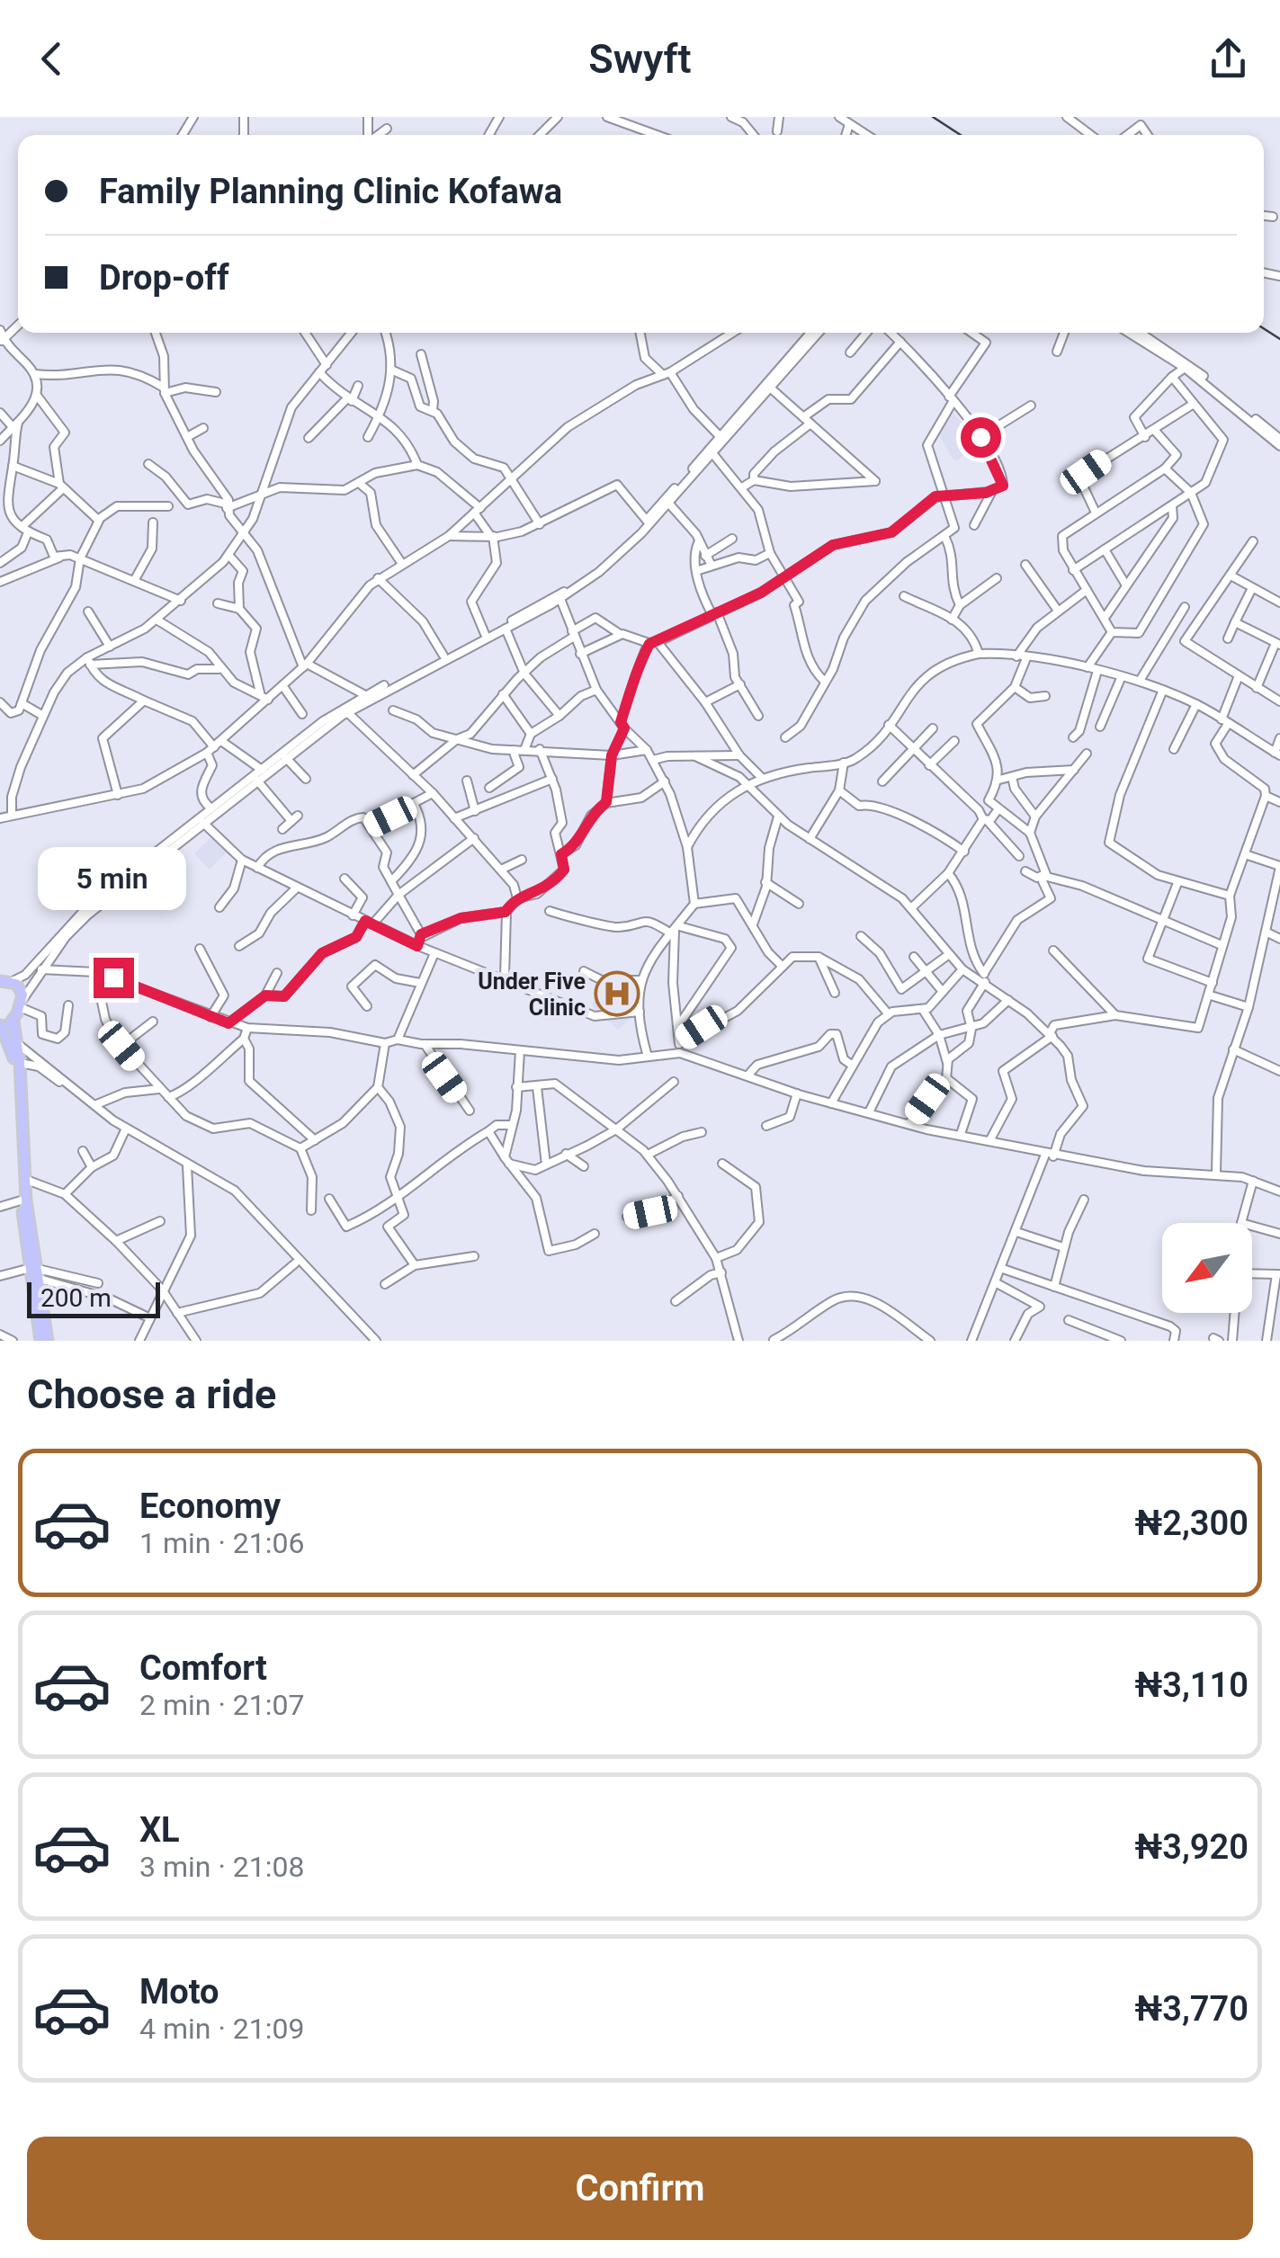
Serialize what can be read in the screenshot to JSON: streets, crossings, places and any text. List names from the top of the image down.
{
  "places": {
    "hospital": ["Under Five Clinic"]
  },
  "scale_bar": "200 m",
  "north": "bottom left",
  "page": {
    "header": "Swyft",
    "banner": ["Family Planning Clinic Kofawa", "Drop-off"],
    "bubble": "5 min",
    "scale": "200 m",
    "heading": "Choose a ride",
    "list": [
      {
        "name": "Economy",
        "note": "1 min · 21:06",
        "value": "₦2,300"
      },
      {
        "name": "Comfort",
        "note": "2 min · 21:07",
        "value": "₦3,110"
      },
      {
        "name": "XL",
        "note": "3 min · 21:08",
        "value": "₦3,920"
      },
      {
        "name": "Moto",
        "note": "4 min · 21:09",
        "value": "₦3,770"
      }
    ],
    "buttons": "Confirm"
  }
}
